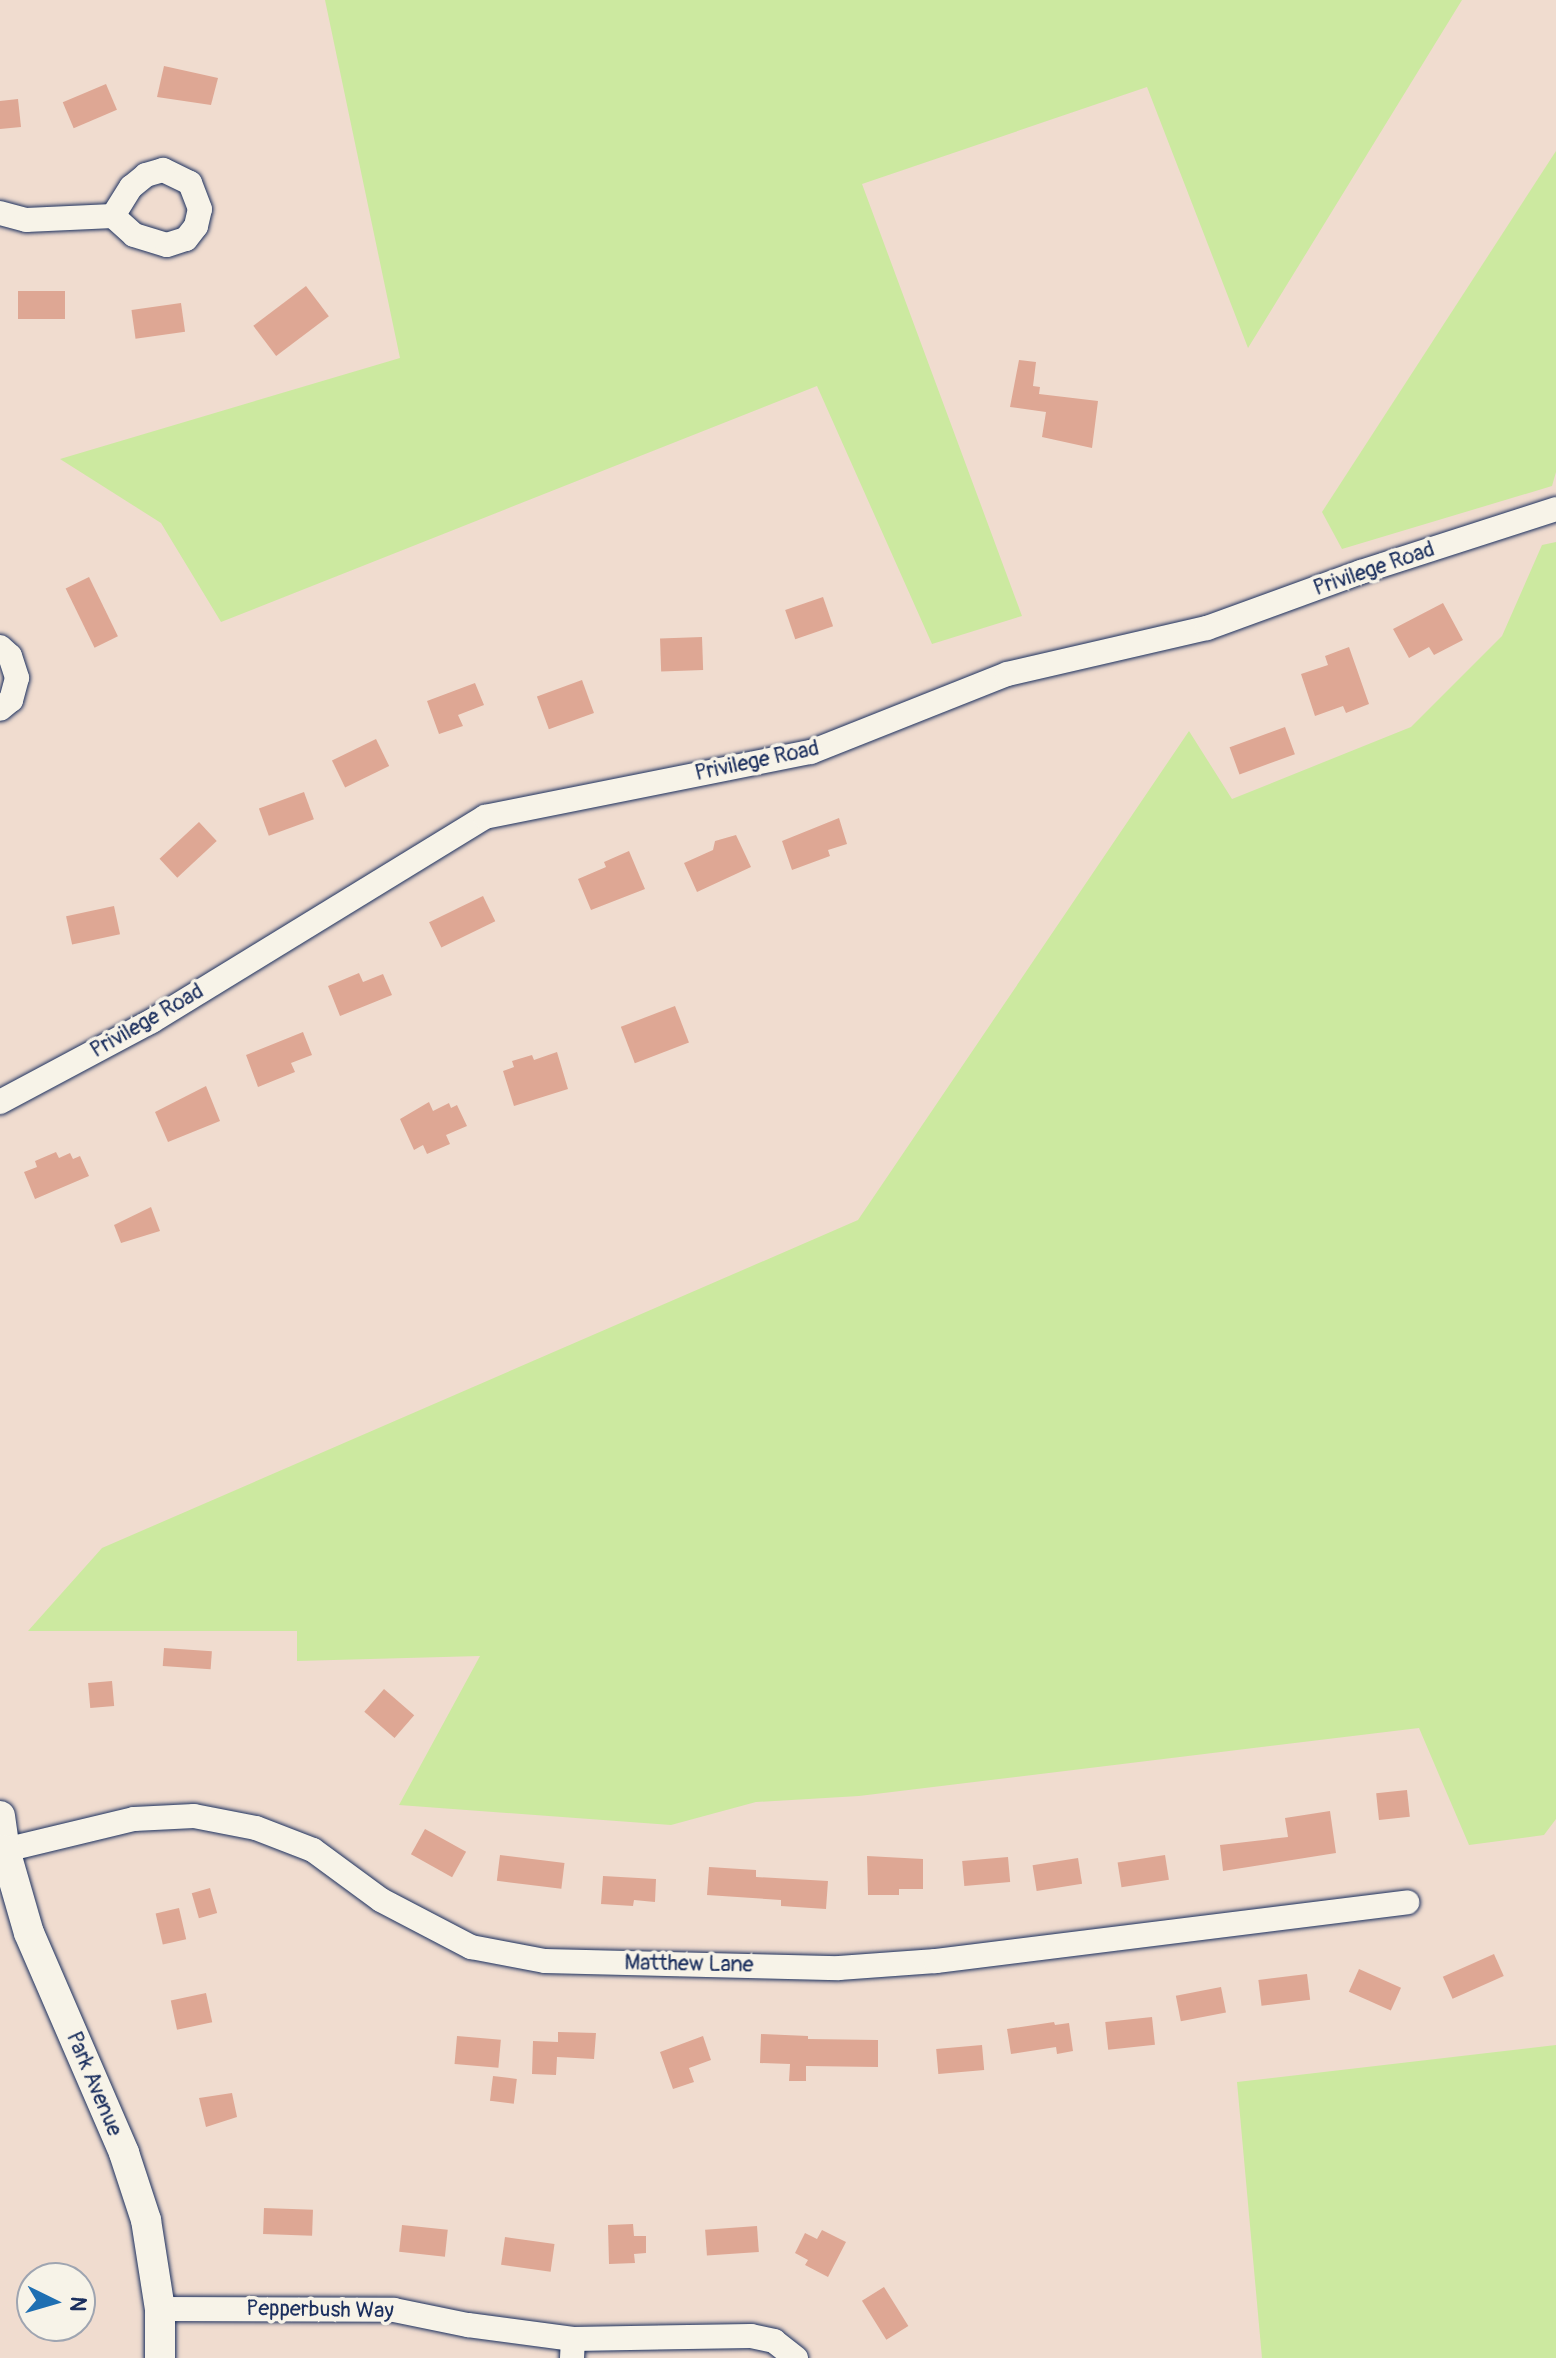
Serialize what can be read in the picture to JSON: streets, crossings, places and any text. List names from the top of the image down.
{
  "streets": {
    "main road": ["Park Avenue"],
    "street": ["Privilege Road", "Matthew Lane", "Pepperbush Way"]
  },
  "crossings": [
    ["Matthew Lane", "Park Avenue"],
    ["Park Avenue", "Pepperbush Way"]
  ],
  "north": "right"
}
